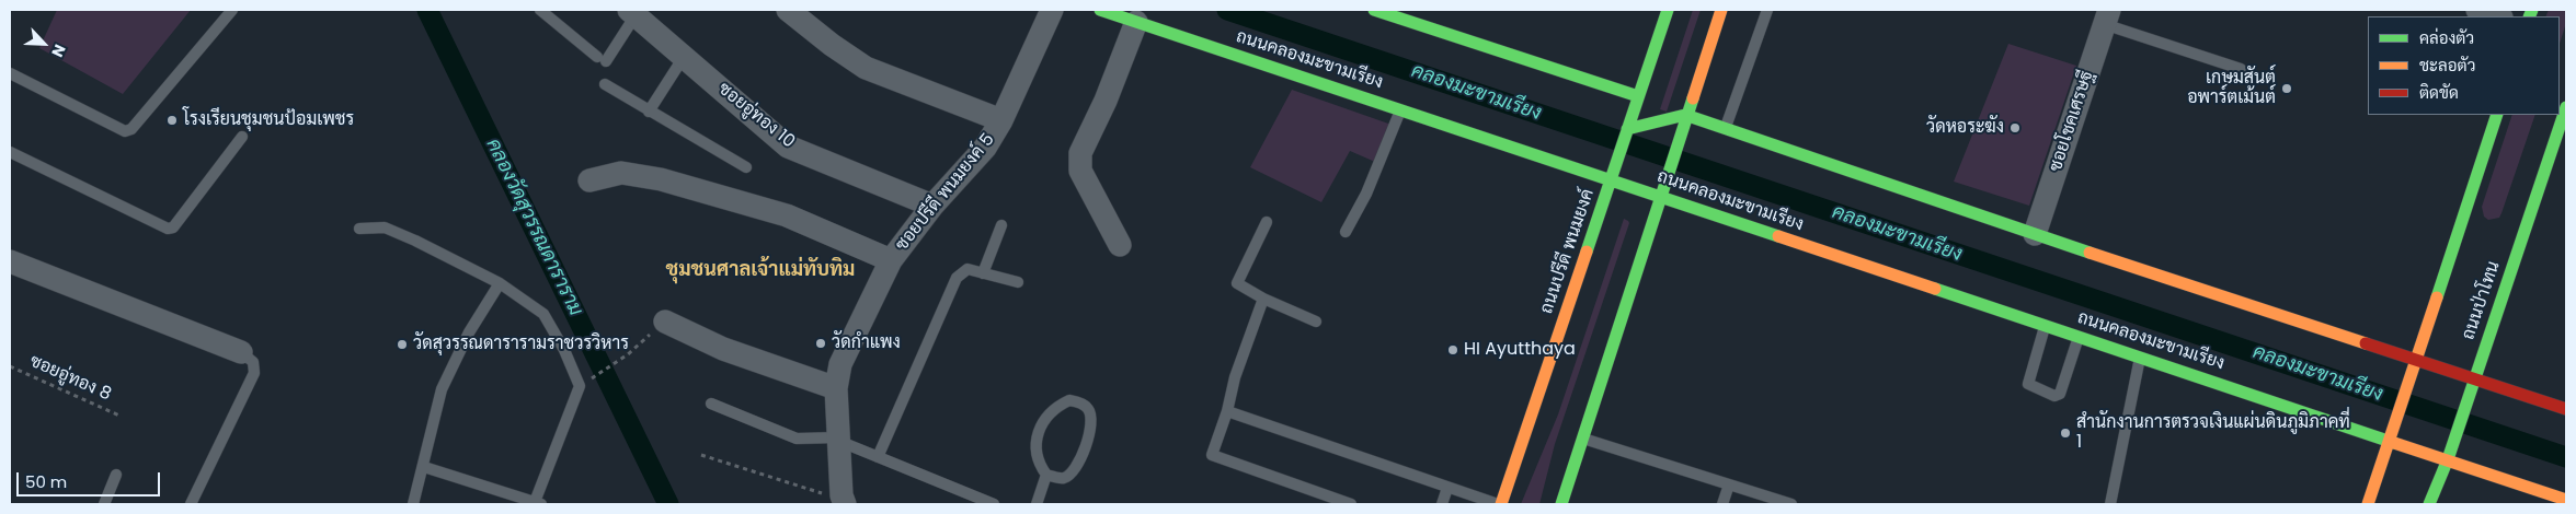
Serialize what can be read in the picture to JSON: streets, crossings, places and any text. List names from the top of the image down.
{
  "streets": {
    "street": [
      "ถนนคลองมะขามเรียง",
      "ซอยอู่ทอง 10",
      "ซอยโชคเศรษฐี",
      "ซอยปรีดี พนมยงค์ 5",
      "ถนนปรีดี พนมยงค์",
      "ถนนป่าโทน"
    ],
    "path": ["ซอยอู่ทอง 8"]
  },
  "crossings": [
    ["ถนนคลองมะขามเรียง", "ถนนปรีดี พนมยงค์"],
    ["ถนนคลองมะขามเรียง", "ถนนป่าโทน"],
    ["ซอยอู่ทอง 10", "ซอยปรีดี พนมยงค์ 5"]
  ],
  "districts": ["ชุมชนศาลเจ้าแม่ทับทิม"],
  "water": ["คลองมะขามเรียง", "คลองวัดสุวรรณดาราราม"],
  "places": [
    "เกษมสันต์ อพาร์ตเม้นต์",
    "โรงเรียนชุมชนป้อมเพชร",
    "วัดหอระฆัง",
    "วัดกำแพง",
    "วัดสุวรรณดารารามราชวรวิหาร",
    "HI Ayutthaya",
    "สำนักงานการตรวจเงินแผ่นดินภูมิภาคที่ 1"
  ],
  "legend": ["คล่องตัว", "ชะลอตัว", "ติดขัด"],
  "scale_bar": "50 m",
  "north": "bottom right"
}
